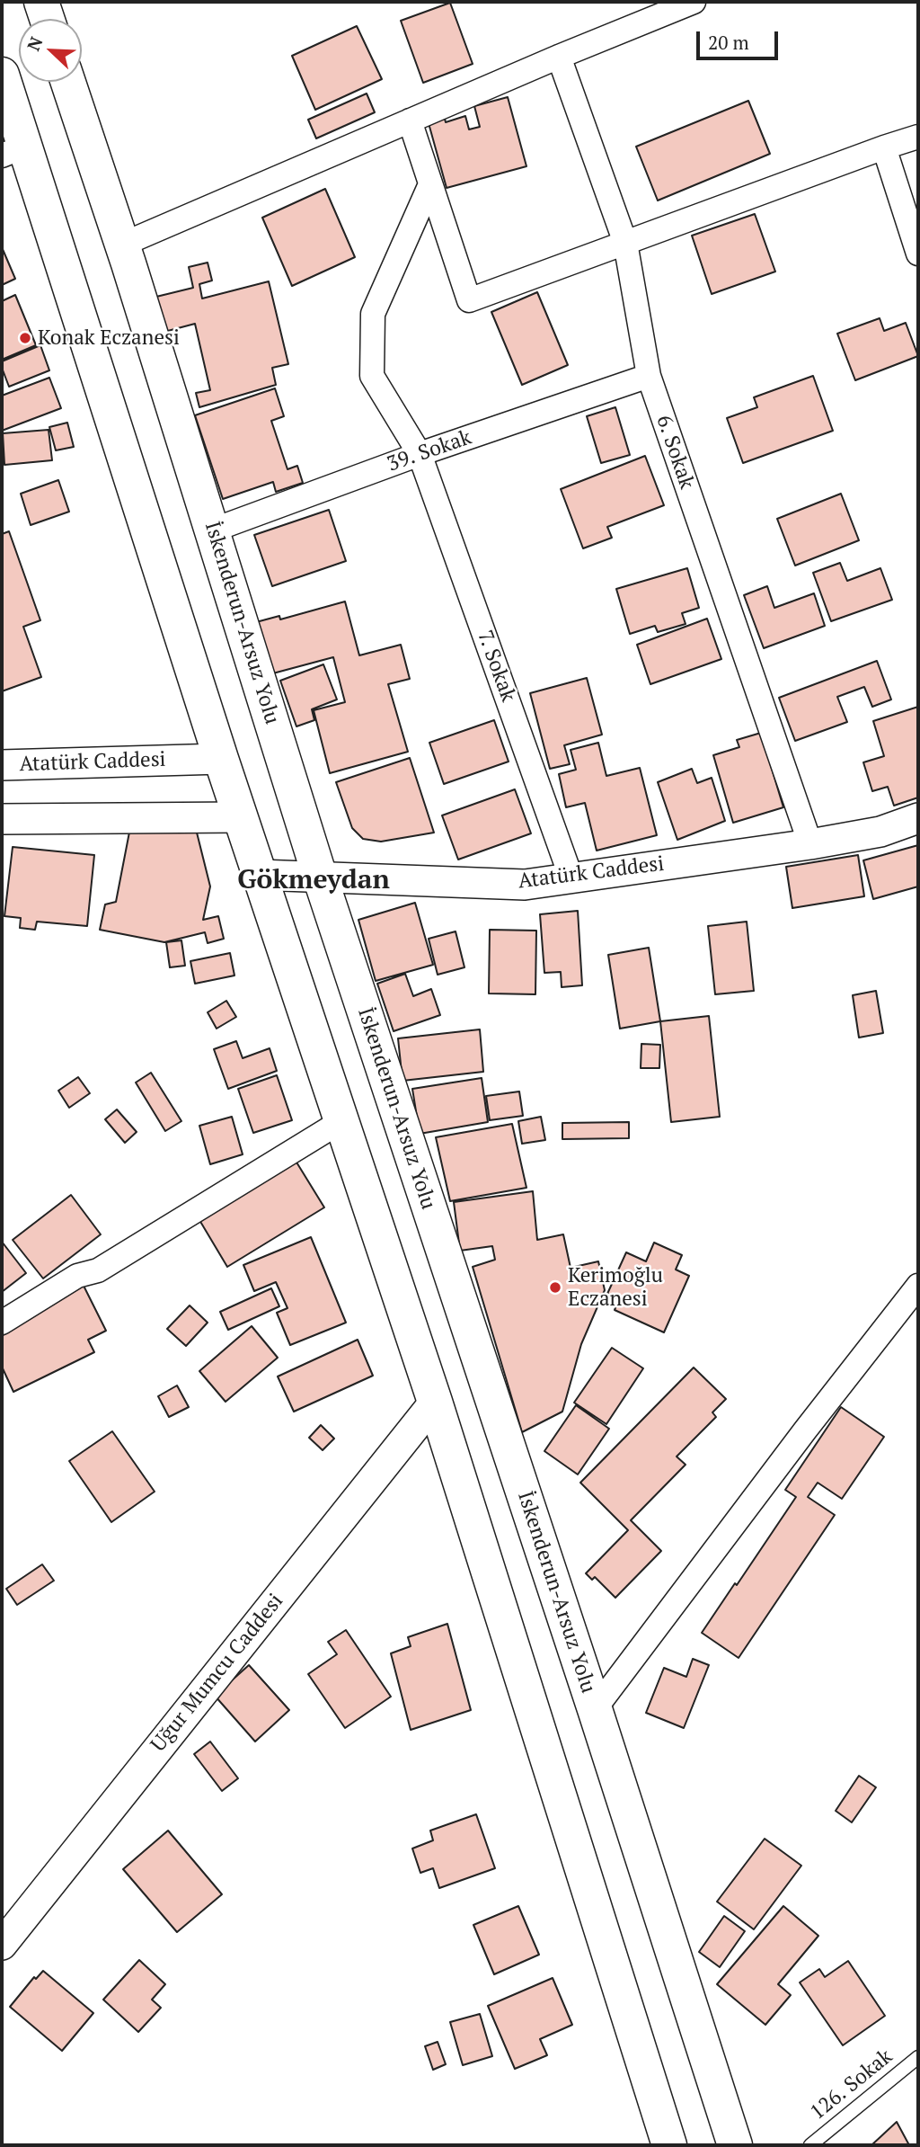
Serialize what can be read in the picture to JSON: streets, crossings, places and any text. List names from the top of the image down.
{
  "streets": {
    "main road": ["İskenderun-Arsuz Yolu"],
    "street": [
      "39. Sokak",
      "6. Sokak",
      "7. Sokak",
      "Atatürk Caddesi",
      "Uğur Mumcu Caddesi"
    ],
    "lane": ["126. Sokak"]
  },
  "crossings": [
    ["39. Sokak", "6. Sokak"],
    ["39. Sokak", "İskenderun-Arsuz Yolu"],
    ["39. Sokak", "7. Sokak"],
    ["6. Sokak", "Atatürk Caddesi"],
    ["İskenderun-Arsuz Yolu", "Atatürk Caddesi"],
    ["7. Sokak", "Atatürk Caddesi"]
  ],
  "districts": ["Gökmeydan"],
  "places": ["Konak Eczanesi", "Kerimoğlu Eczanesi"],
  "scale_bar": "20 m",
  "north": "top left"
}
